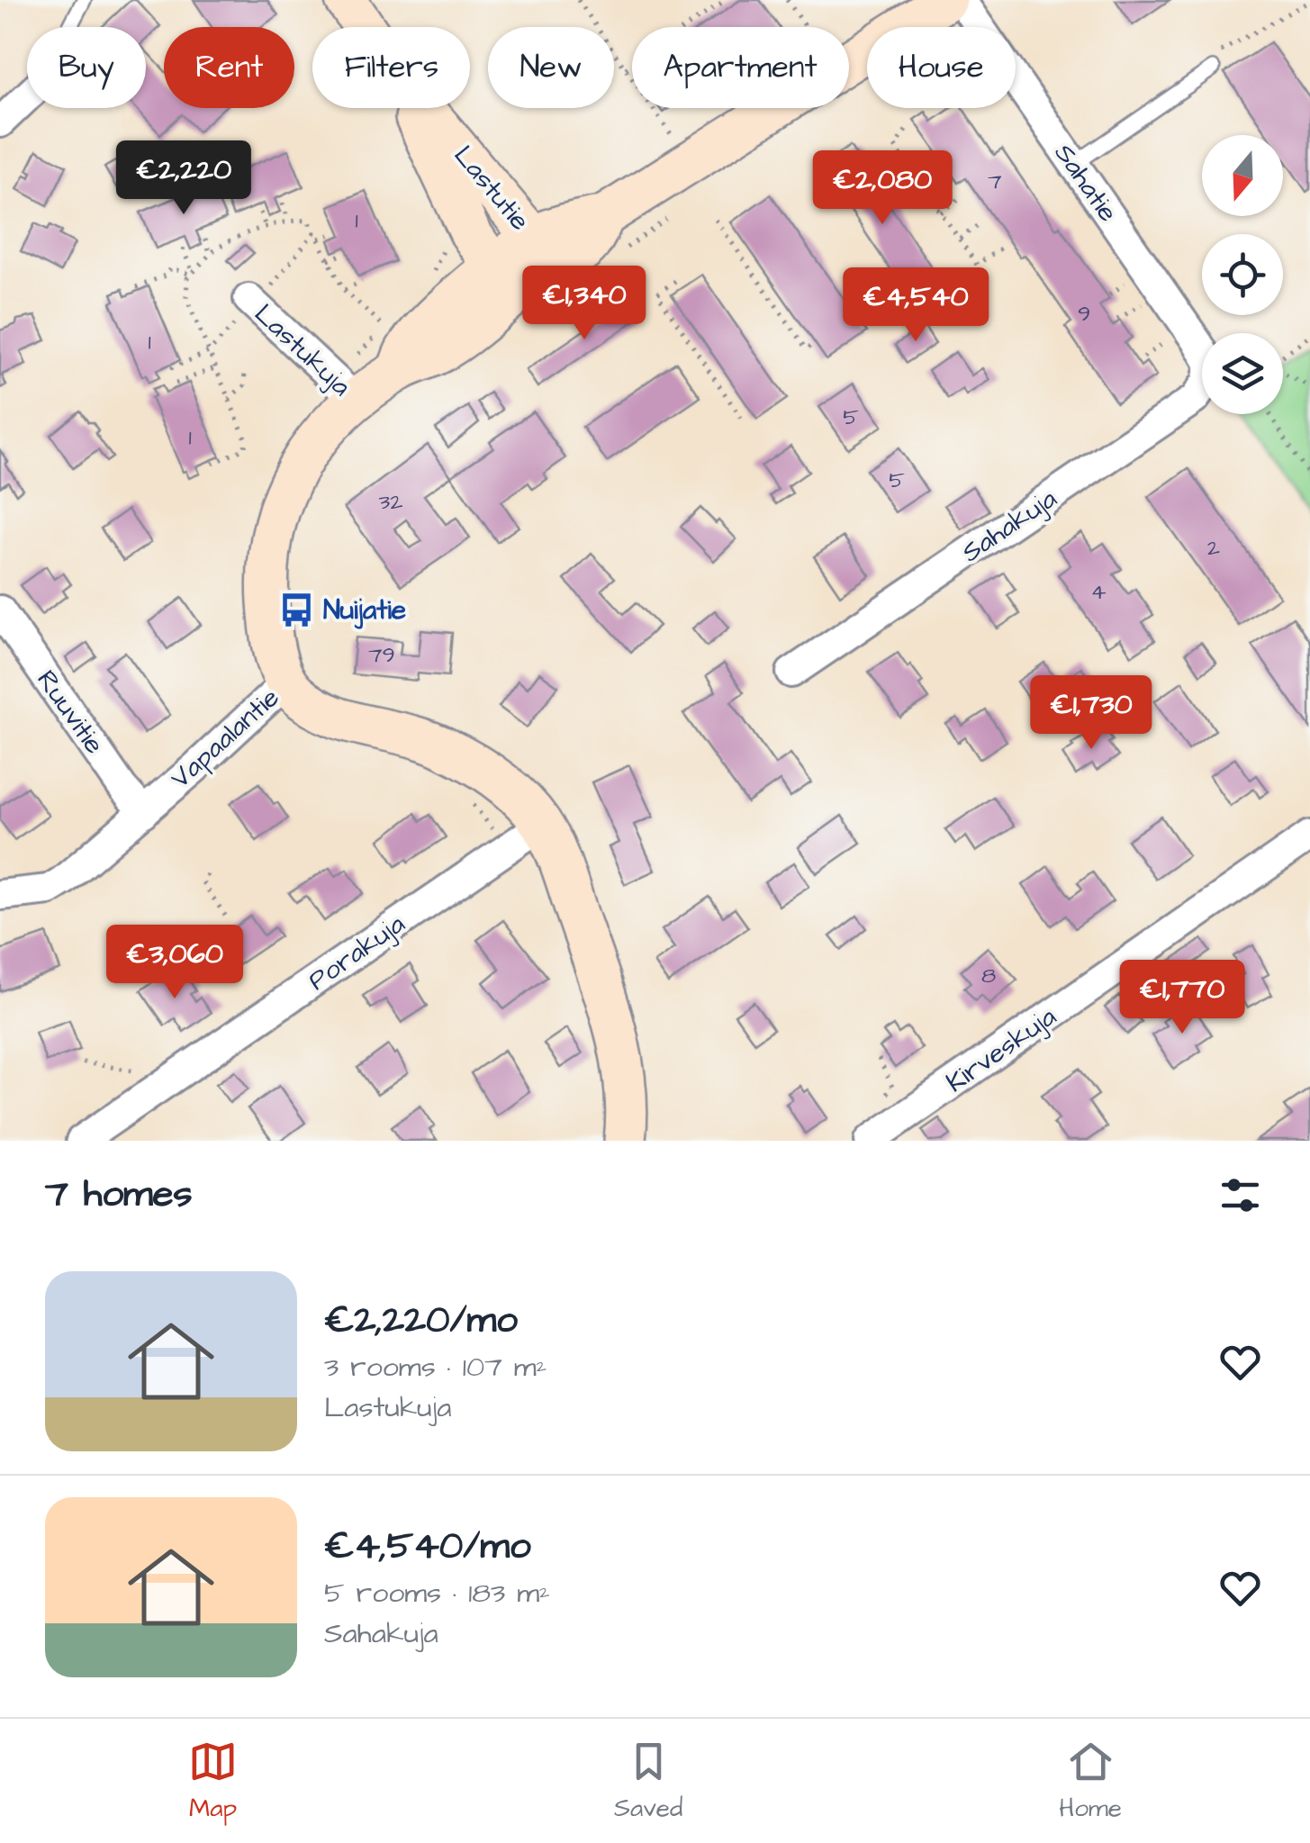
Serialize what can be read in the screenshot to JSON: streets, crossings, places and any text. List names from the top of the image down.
{
  "streets": {
    "street": [
      "Sahatie",
      "Lastutie",
      "Lastukuja",
      "Sahakuja",
      "Ruuvitie",
      "Vapaalantie",
      "Porakuja",
      "Kirveskuja"
    ]
  },
  "crossings": [
    ["Ruuvitie", "Vapaalantie"],
    ["Vapaalantie", "Porakuja"]
  ],
  "places": {
    "bus stop": ["Nuijatie"]
  },
  "house_numbers": [
    "7",
    "1",
    "9",
    "1",
    "5",
    "1",
    "5",
    "32",
    "2",
    "4",
    "79",
    "8"
  ],
  "north": "bottom",
  "page": {
    "chip": [
      "Buy",
      "Rent",
      "Filters",
      "New",
      "Apartment",
      "House"
    ],
    "price": [
      "€2,220",
      "€2,080",
      "€1,340",
      "€4,540",
      "€1,730",
      "€3,060",
      "€1,770"
    ],
    "heading": "7 homes",
    "list": [
      {
        "name": "€2,220/mo",
        "note": "3 rooms · 107 m² · Lastukuja"
      },
      {
        "name": "€4,540/mo",
        "note": "5 rooms · 183 m² · Sahakuja"
      }
    ],
    "tabs": ["Map", "Saved", "Home"]
  }
}
